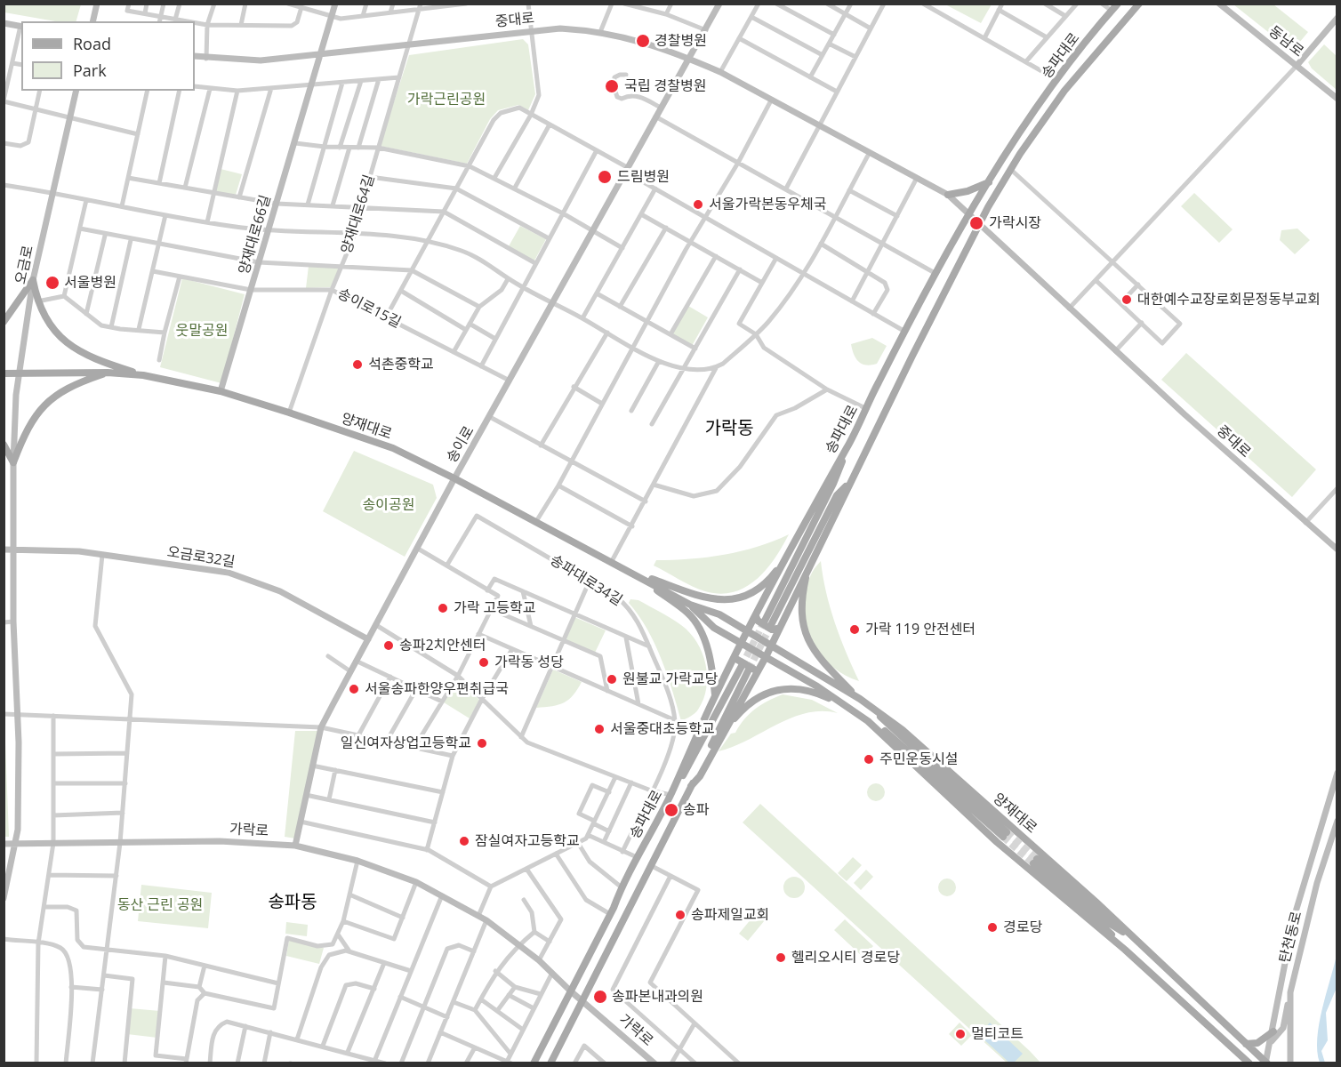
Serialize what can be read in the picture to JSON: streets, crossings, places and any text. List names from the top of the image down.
{
  "streets": {
    "main road": ["송파대로", "양재대로"],
    "street": [
      "중대로",
      "동남로",
      "양재대로64길",
      "양재대로66길",
      "오금로",
      "송이로15길",
      "송이로",
      "오금로32길",
      "송파대로34길",
      "가락로",
      "탄천동로"
    ]
  },
  "crossings": [
    ["중대로", "송파대로"],
    ["중대로", "양재대로64길"],
    ["중대로", "양재대로66길"],
    ["중대로", "송이로"],
    ["송파대로", "양재대로"],
    ["송파대로", "가락로"],
    ["양재대로64길", "송이로15길"],
    ["양재대로64길", "양재대로"],
    ["양재대로66길", "송이로15길"],
    ["양재대로66길", "양재대로"],
    ["오금로", "오금로32길"],
    ["오금로", "가락로"],
    ["송이로15길", "송이로"],
    ["양재대로", "송이로"],
    ["송이로", "오금로32길"],
    ["송이로", "가락로"]
  ],
  "districts": ["가락동", "송파동"],
  "parks": [
    "가락근린공원",
    "웃말공원",
    "송이공원",
    "동산 근린 공원"
  ],
  "places": [
    "경찰병원",
    "국립 경찰병원",
    "드림병원",
    "서울가락본동우체국",
    "가락시장",
    "서울병원",
    "대한예수교장로회문정동부교회",
    "석촌중학교",
    "가락 고등학교",
    "가락 119 안전센터",
    "송파2치안센터",
    "가락동 성당",
    "원불교 가락교당",
    "서울송파한양우편취급국",
    "서울중대초등학교",
    "일신여자상업고등학교",
    "주민운동시설",
    "송파",
    "잠실여자고등학교",
    "송파제일교회",
    "경로당",
    "헬리오시티 경로당",
    "송파본내과의원",
    "멀티코트"
  ],
  "legend": ["Road", "Park"]
}
